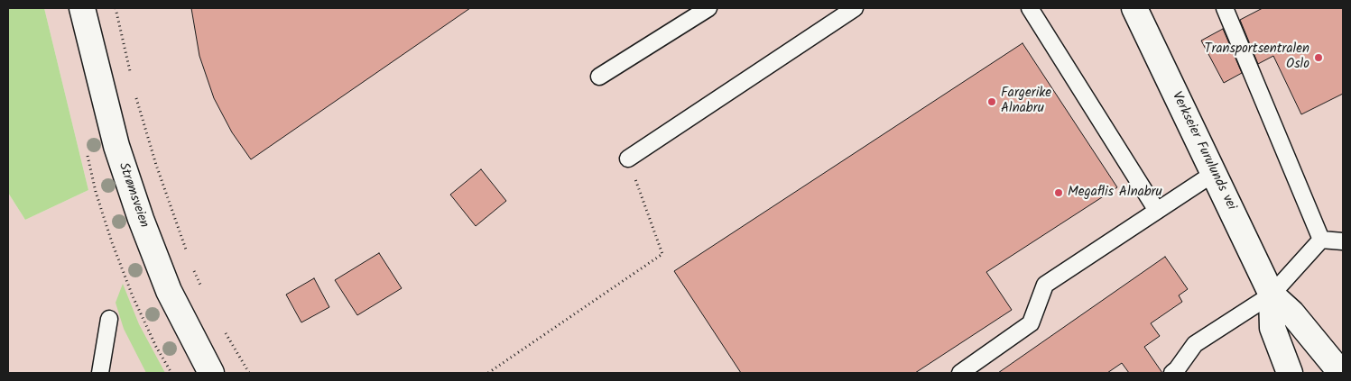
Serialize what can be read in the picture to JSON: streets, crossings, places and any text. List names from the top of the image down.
{
  "streets": {
    "street": ["Verkseier Furulunds vei", "Strømsveien"]
  },
  "places": ["Transportsentralen Oslo", "Fargerike Alnabru", "Megaflis Alnabru"]
}
